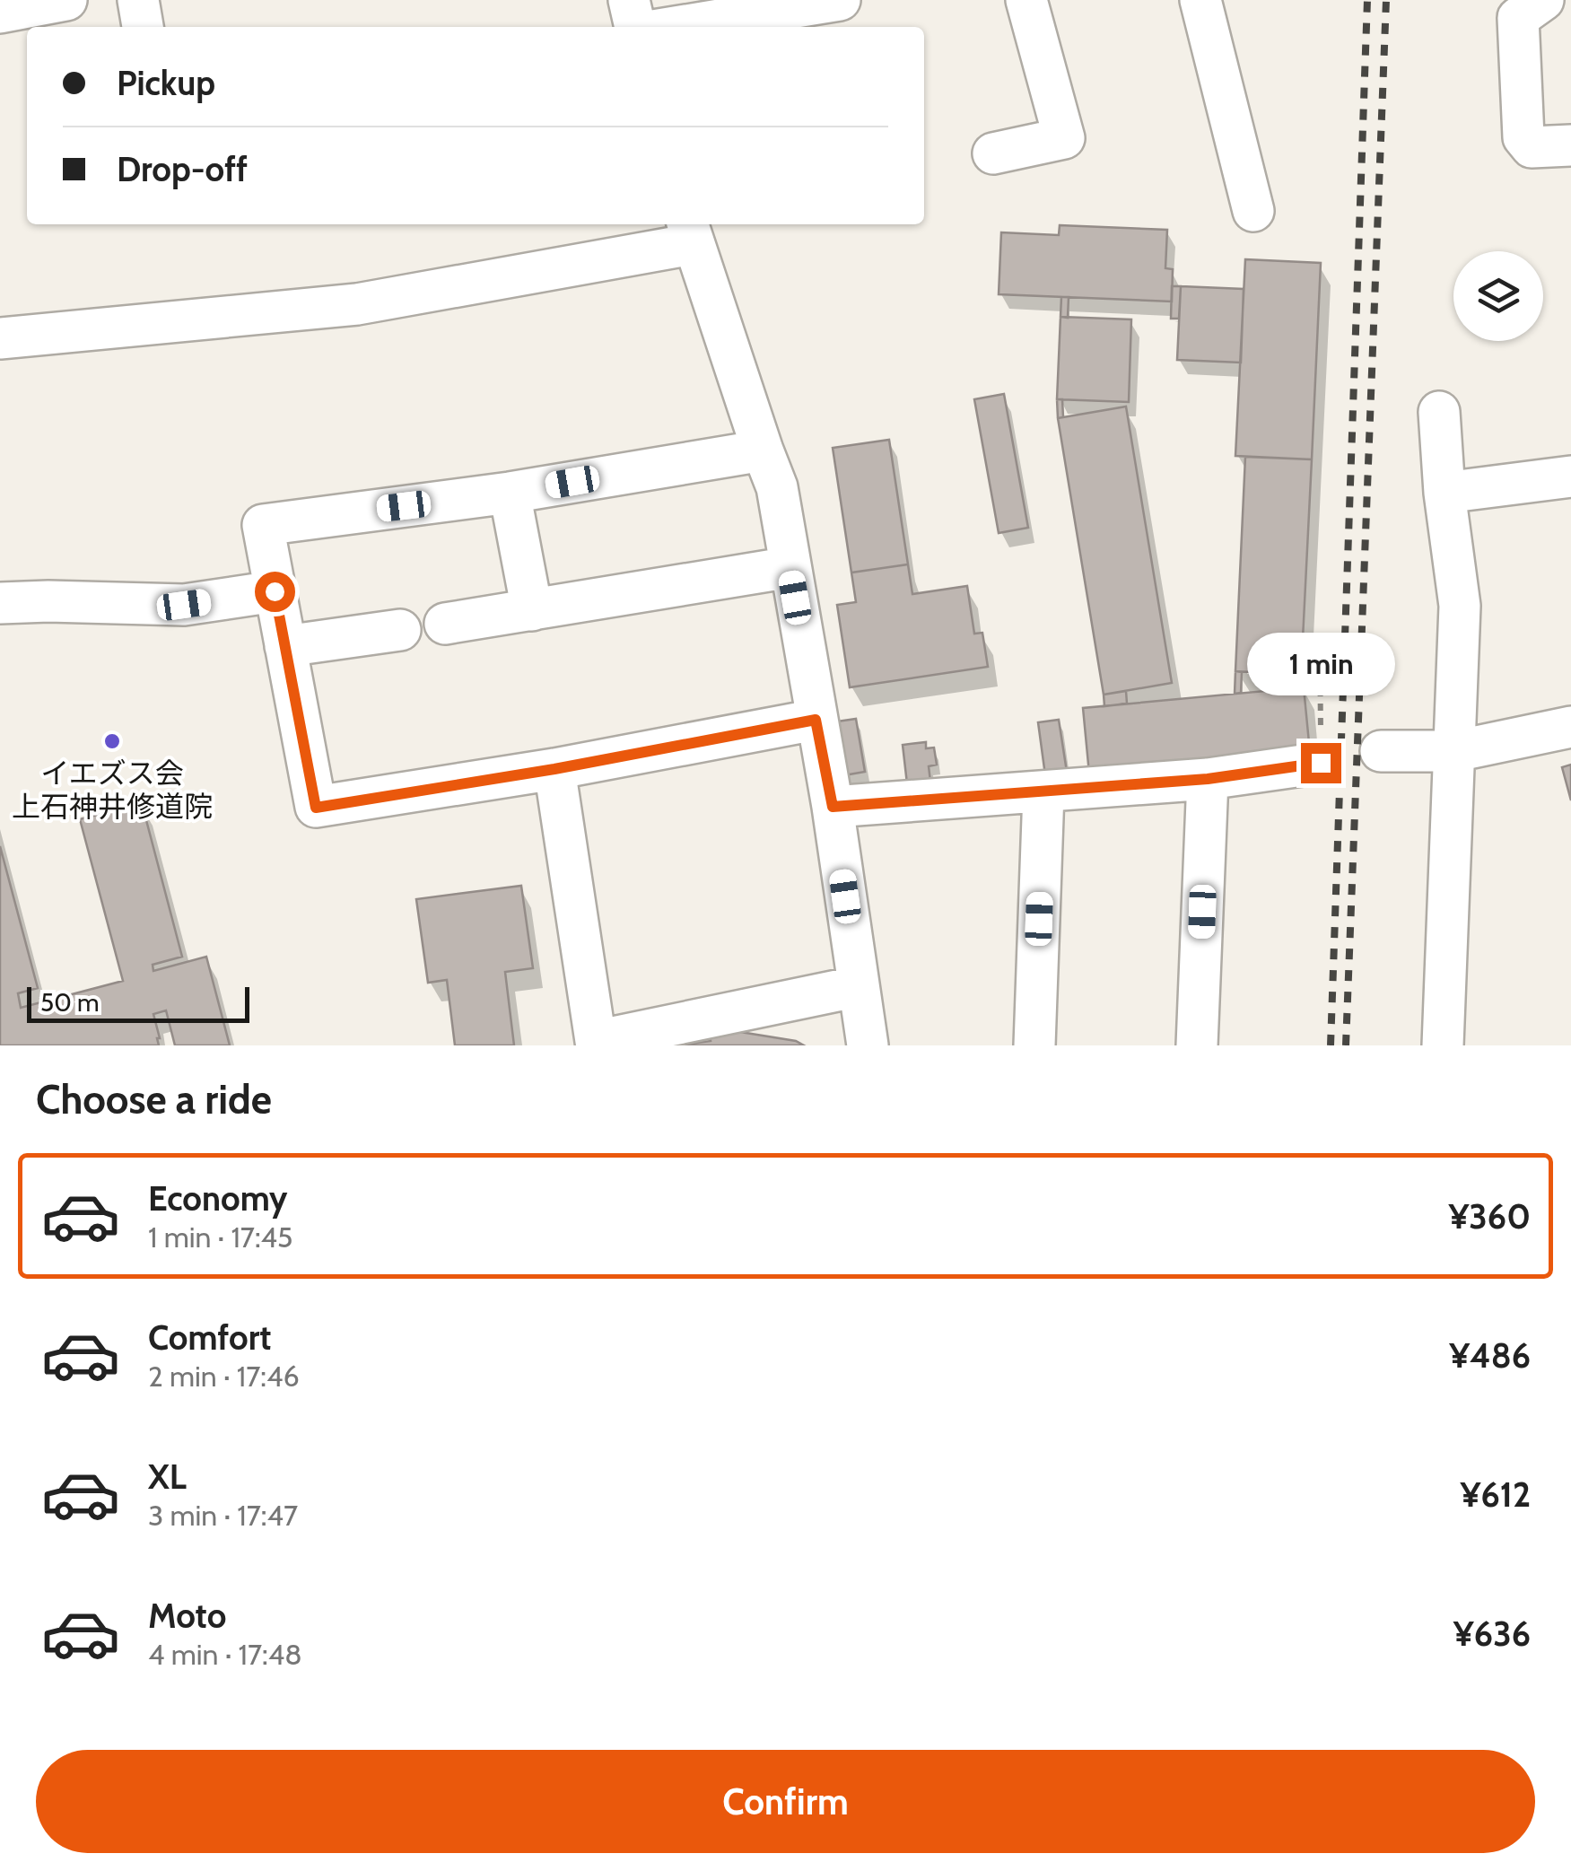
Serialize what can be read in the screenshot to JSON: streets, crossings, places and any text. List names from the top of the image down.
{
  "places": ["イエズス会 上石神井修道院"],
  "scale_bar": "50 m",
  "page": {
    "banner": ["Pickup", "Drop-off"],
    "bubble": "1 min",
    "scale": "50 m",
    "heading": "Choose a ride",
    "list": [
      {
        "name": "Economy",
        "note": "1 min · 17:45",
        "value": "¥360"
      },
      {
        "name": "Comfort",
        "note": "2 min · 17:46",
        "value": "¥486"
      },
      {
        "name": "XL",
        "note": "3 min · 17:47",
        "value": "¥612"
      },
      {
        "name": "Moto",
        "note": "4 min · 17:48",
        "value": "¥636"
      }
    ],
    "buttons": "Confirm"
  }
}
